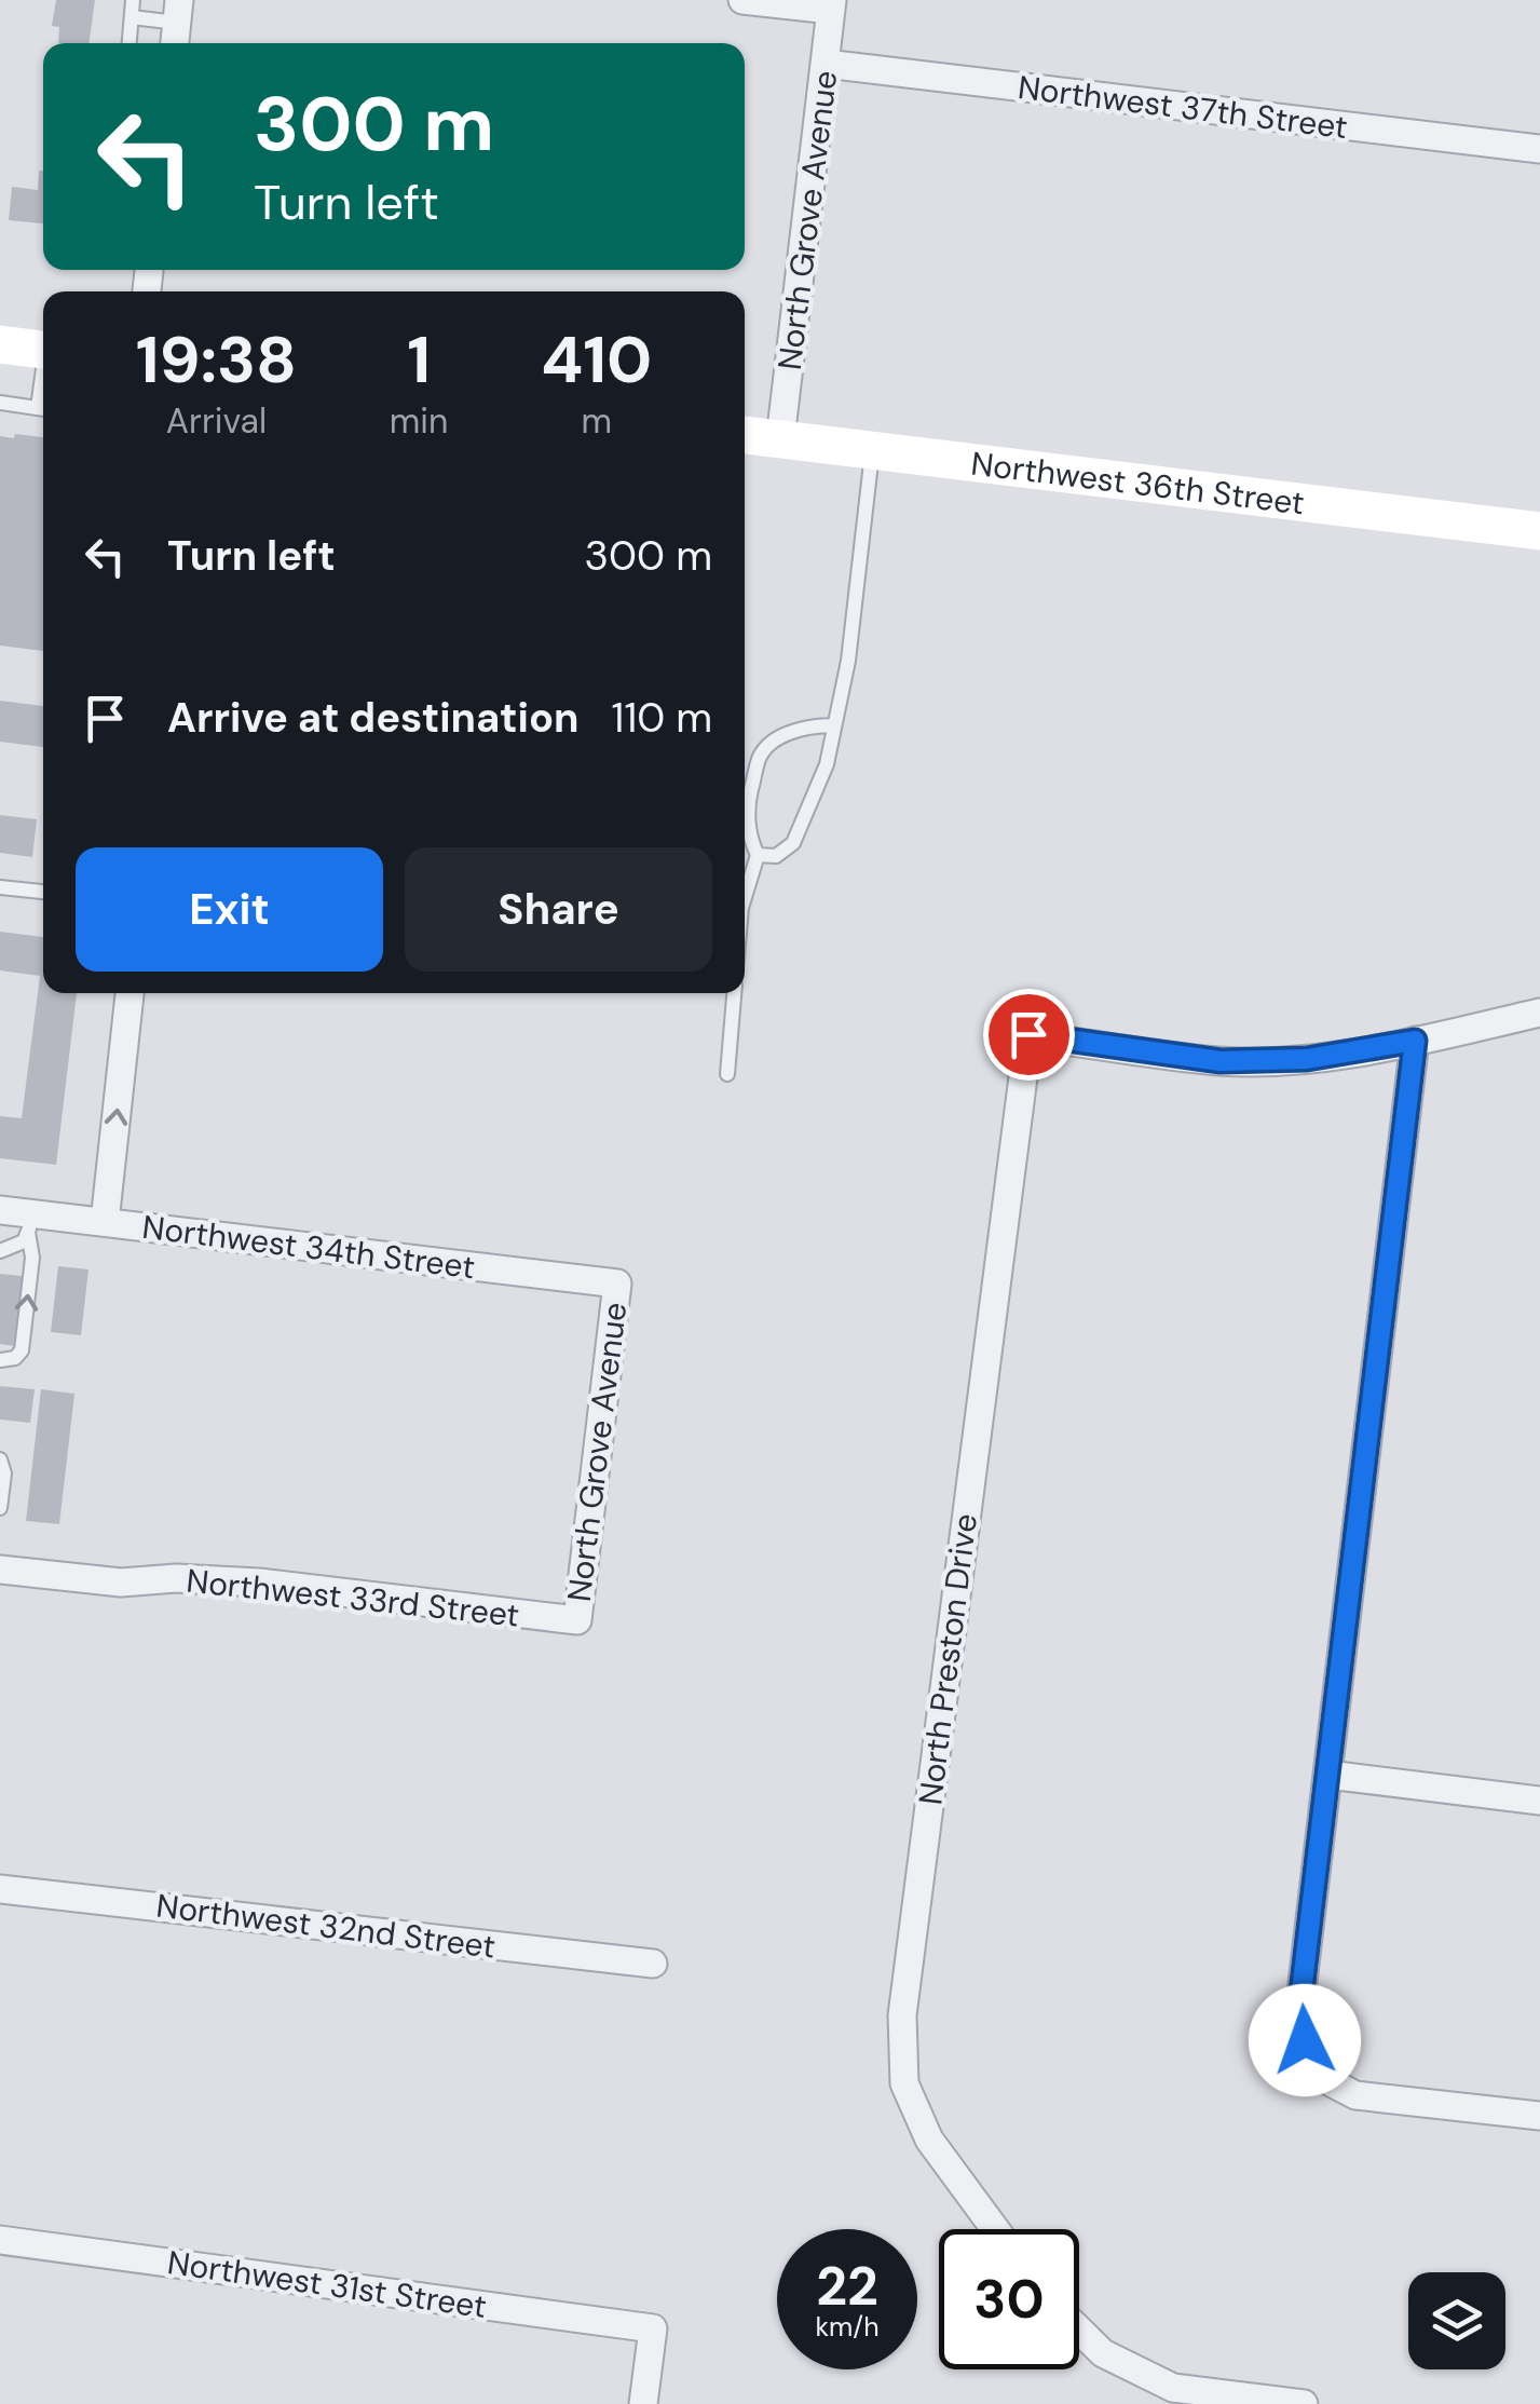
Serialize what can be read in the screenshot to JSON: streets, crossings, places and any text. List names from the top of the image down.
{
  "streets": {
    "main road": ["Northwest 36th Street"],
    "street": [
      "Northwest 37th Street",
      "North Grove Avenue",
      "Northwest 34th Street",
      "Northwest 33rd Street",
      "North Preston Drive",
      "Northwest 32nd Street",
      "Northwest 31st Street"
    ]
  },
  "crossings": [
    ["Northwest 37th Street", "North Grove Avenue"],
    ["North Grove Avenue", "Northwest 36th Street"],
    ["North Grove Avenue", "Northwest 34th Street"],
    ["North Grove Avenue", "Northwest 33rd Street"]
  ],
  "page": {
    "turn": ["300 m", "Turn left"],
    "eta": [
      "19:38",
      "Arrival",
      "1",
      "min",
      "410",
      "m"
    ],
    "list": [
      {
        "name": "Turn left",
        "value": "300 m"
      },
      {
        "name": "Arrive at destination",
        "value": "110 m"
      }
    ],
    "buttons": ["Exit", "Share"],
    "speed": "22 km/h",
    "limit": "30"
  }
}
